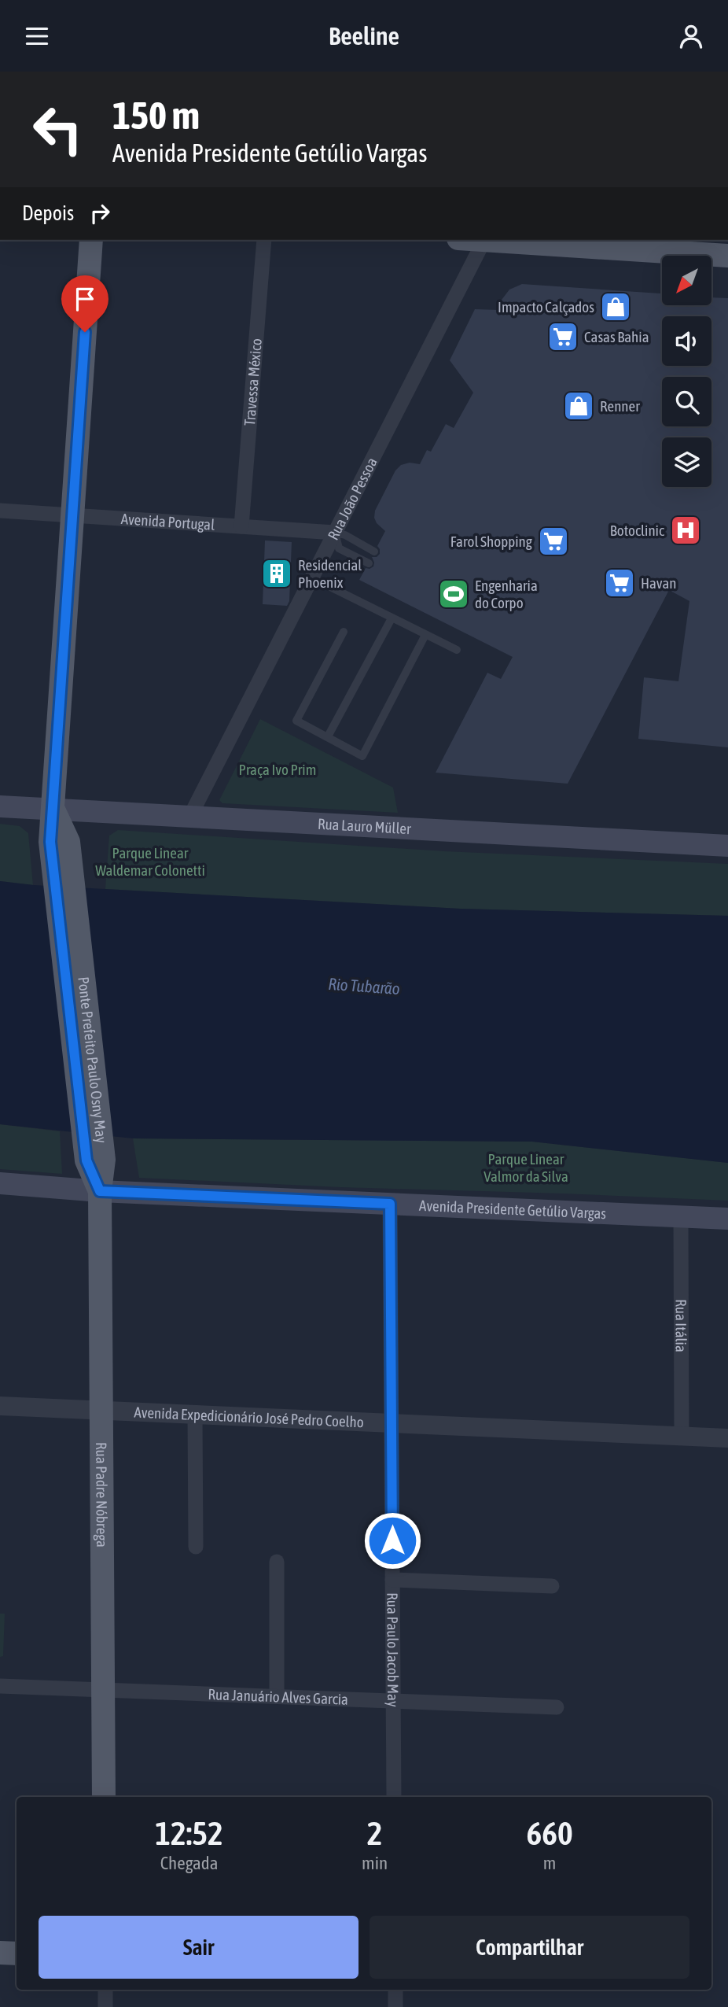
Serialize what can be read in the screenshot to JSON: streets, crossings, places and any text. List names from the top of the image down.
{
  "streets": {
    "main road": [
      "Rua Lauro Müller",
      "Ponte Prefeito Paulo Osny May",
      "Avenida Presidente Getúlio Vargas",
      "Rua Padre Nóbrega"
    ],
    "street": [
      "Travessa México",
      "Rua João Pessoa",
      "Avenida Portugal",
      "Rua Itália",
      "Avenida Expedicionário José Pedro Coelho",
      "Rua Paulo Jacob May",
      "Rua Januário Alves Garcia"
    ]
  },
  "crossings": [
    ["Travessa México", "Avenida Portugal"],
    ["Rua João Pessoa", "Avenida Portugal"],
    ["Rua João Pessoa", "Rua Lauro Müller"],
    ["Avenida Portugal", "Ponte Prefeito Paulo Osny May"],
    ["Rua Lauro Müller", "Ponte Prefeito Paulo Osny May"],
    ["Ponte Prefeito Paulo Osny May", "Avenida Presidente Getúlio Vargas"],
    ["Ponte Prefeito Paulo Osny May", "Rua Padre Nóbrega"],
    ["Avenida Presidente Getúlio Vargas", "Rua Itália"],
    ["Avenida Presidente Getúlio Vargas", "Rua Padre Nóbrega"],
    ["Avenida Presidente Getúlio Vargas", "Rua Paulo Jacob May"],
    ["Rua Itália", "Avenida Expedicionário José Pedro Coelho"],
    ["Avenida Expedicionário José Pedro Coelho", "Rua Padre Nóbrega"],
    ["Avenida Expedicionário José Pedro Coelho", "Rua Paulo Jacob May"],
    ["Rua Padre Nóbrega", "Rua Januário Alves Garcia"],
    ["Rua Paulo Jacob May", "Rua Januário Alves Garcia"]
  ],
  "water": ["Rio Tubarão"],
  "parks": ["Praça Ivo Prim", "Parque Linear Waldemar Colonetti", "Parque Linear Valmor da Silva"],
  "places": {
    "shop": ["Impacto Calçados", "Renner"],
    "supermarket": ["Casas Bahia", "Farol Shopping", "Havan"],
    "hospital": ["Botoclinic"],
    "building": ["Residencial Phoenix"],
    "sports": ["Engenharia do Corpo"]
  },
  "north": "bottom left",
  "page": {
    "header": "Beeline",
    "turn": ["150 m", "Avenida Presidente Getúlio Vargas"],
    "then": "Depois",
    "eta": [
      "12:52",
      "Chegada",
      "2",
      "min",
      "660",
      "m"
    ],
    "buttons": ["Sair", "Compartilhar"]
  }
}
